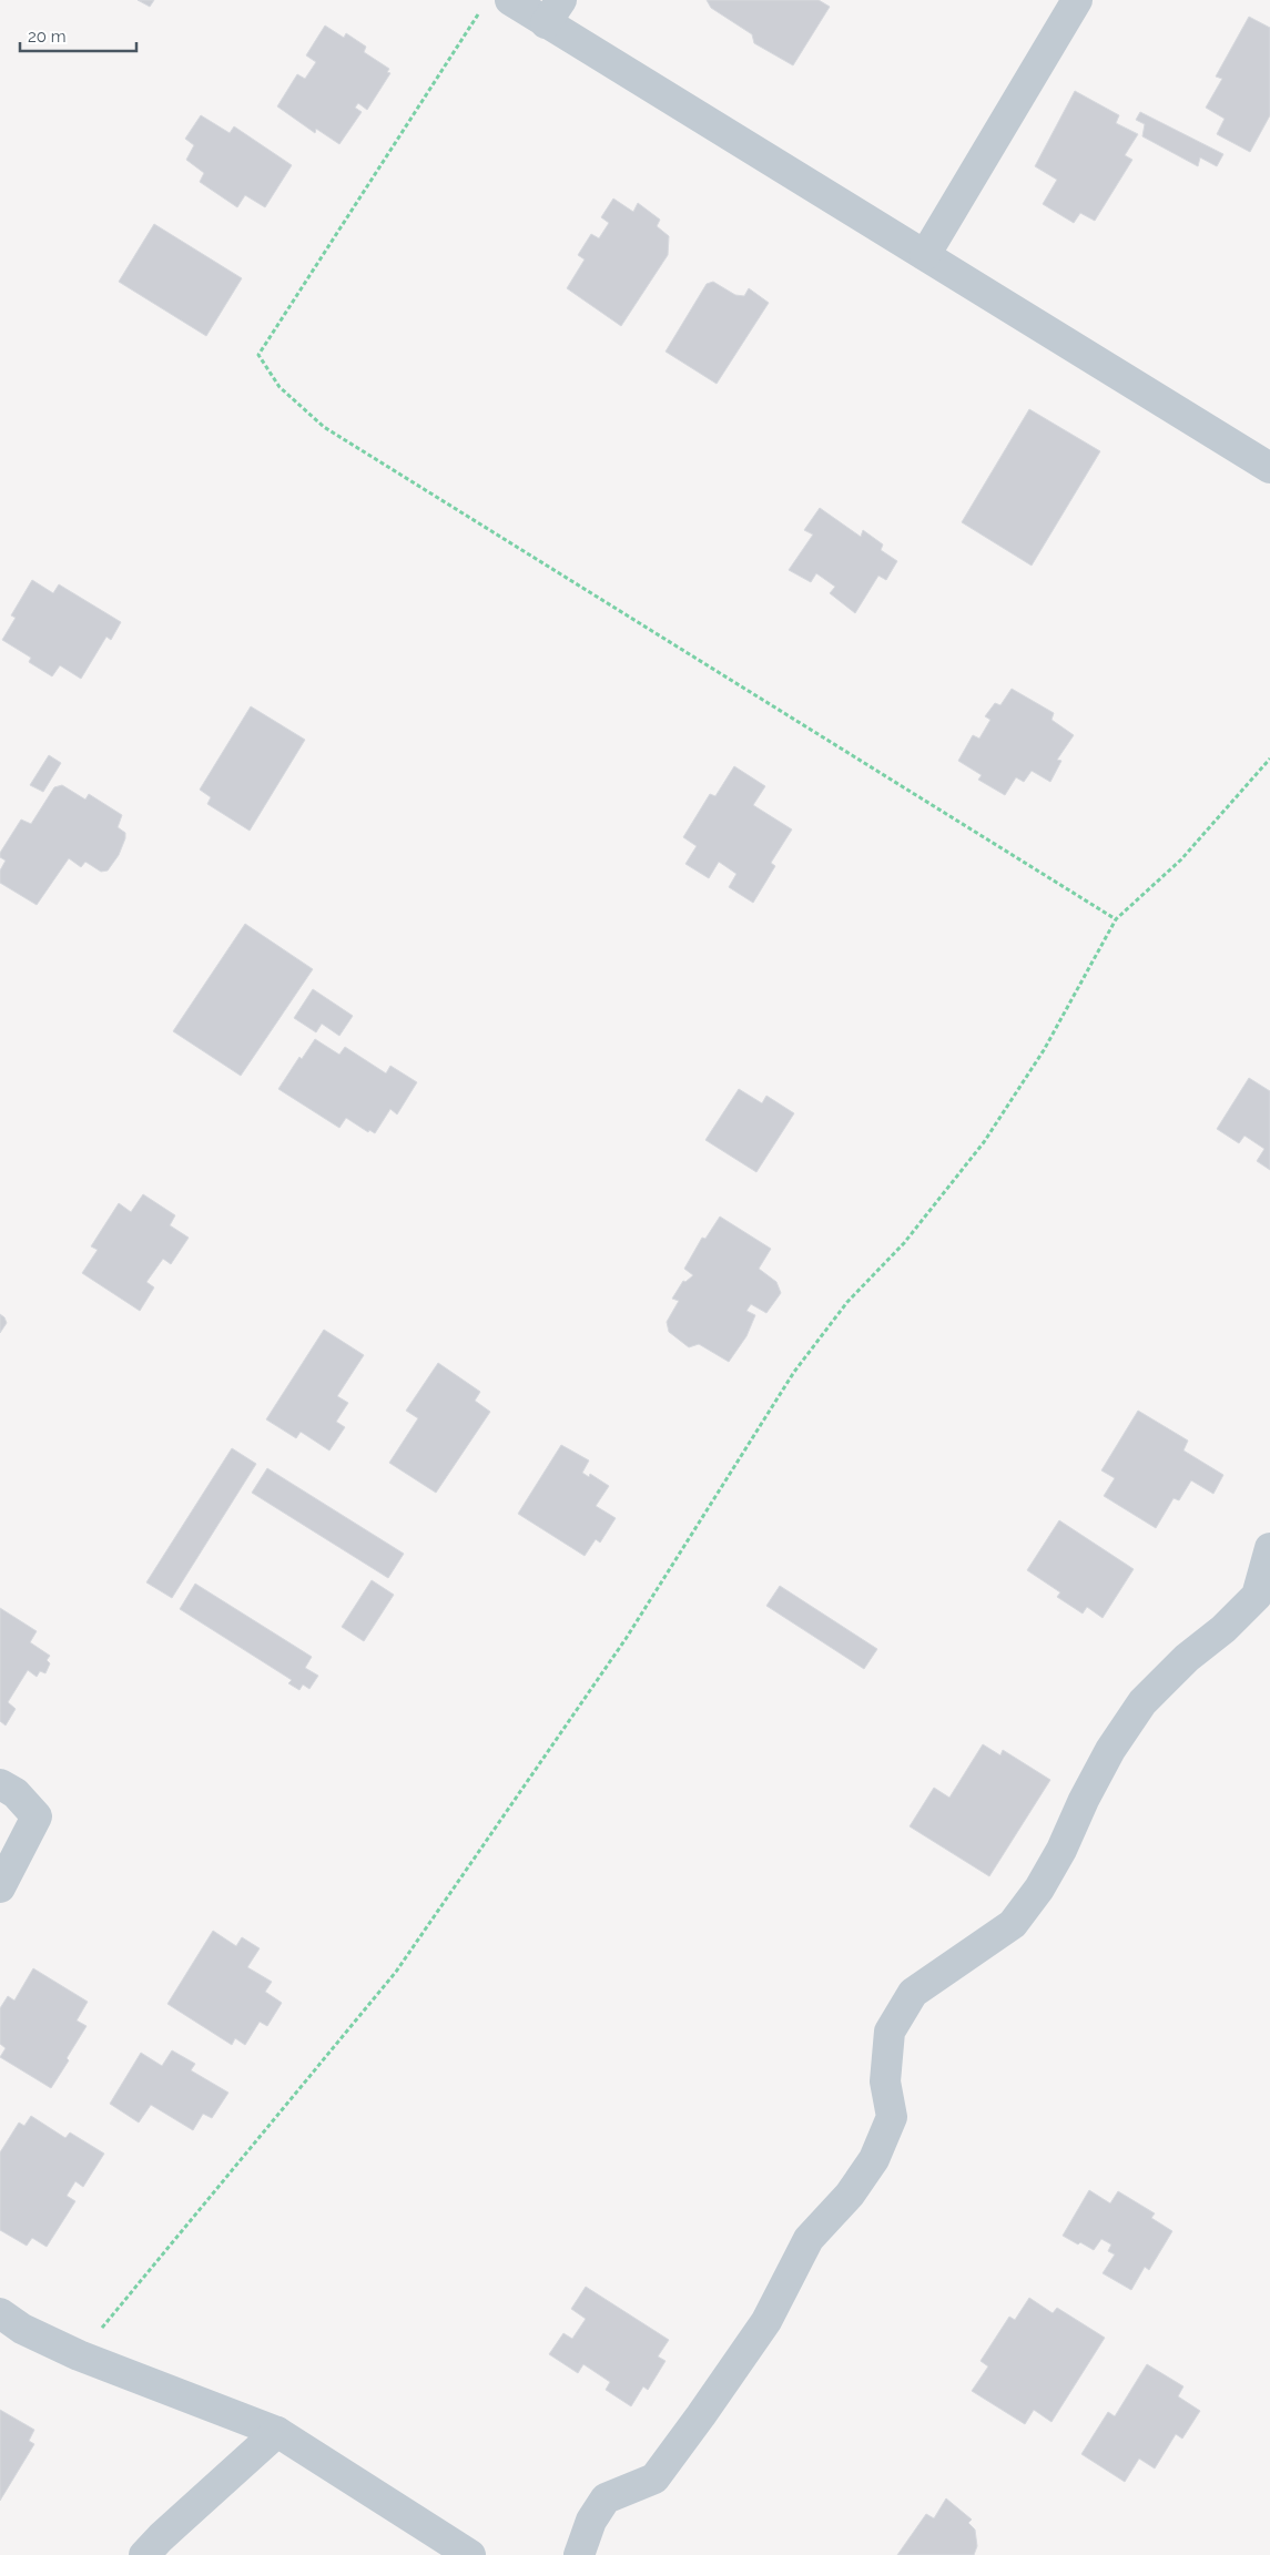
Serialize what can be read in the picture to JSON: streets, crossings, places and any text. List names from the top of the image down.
{
  "scale_bar": "20 m"
}
